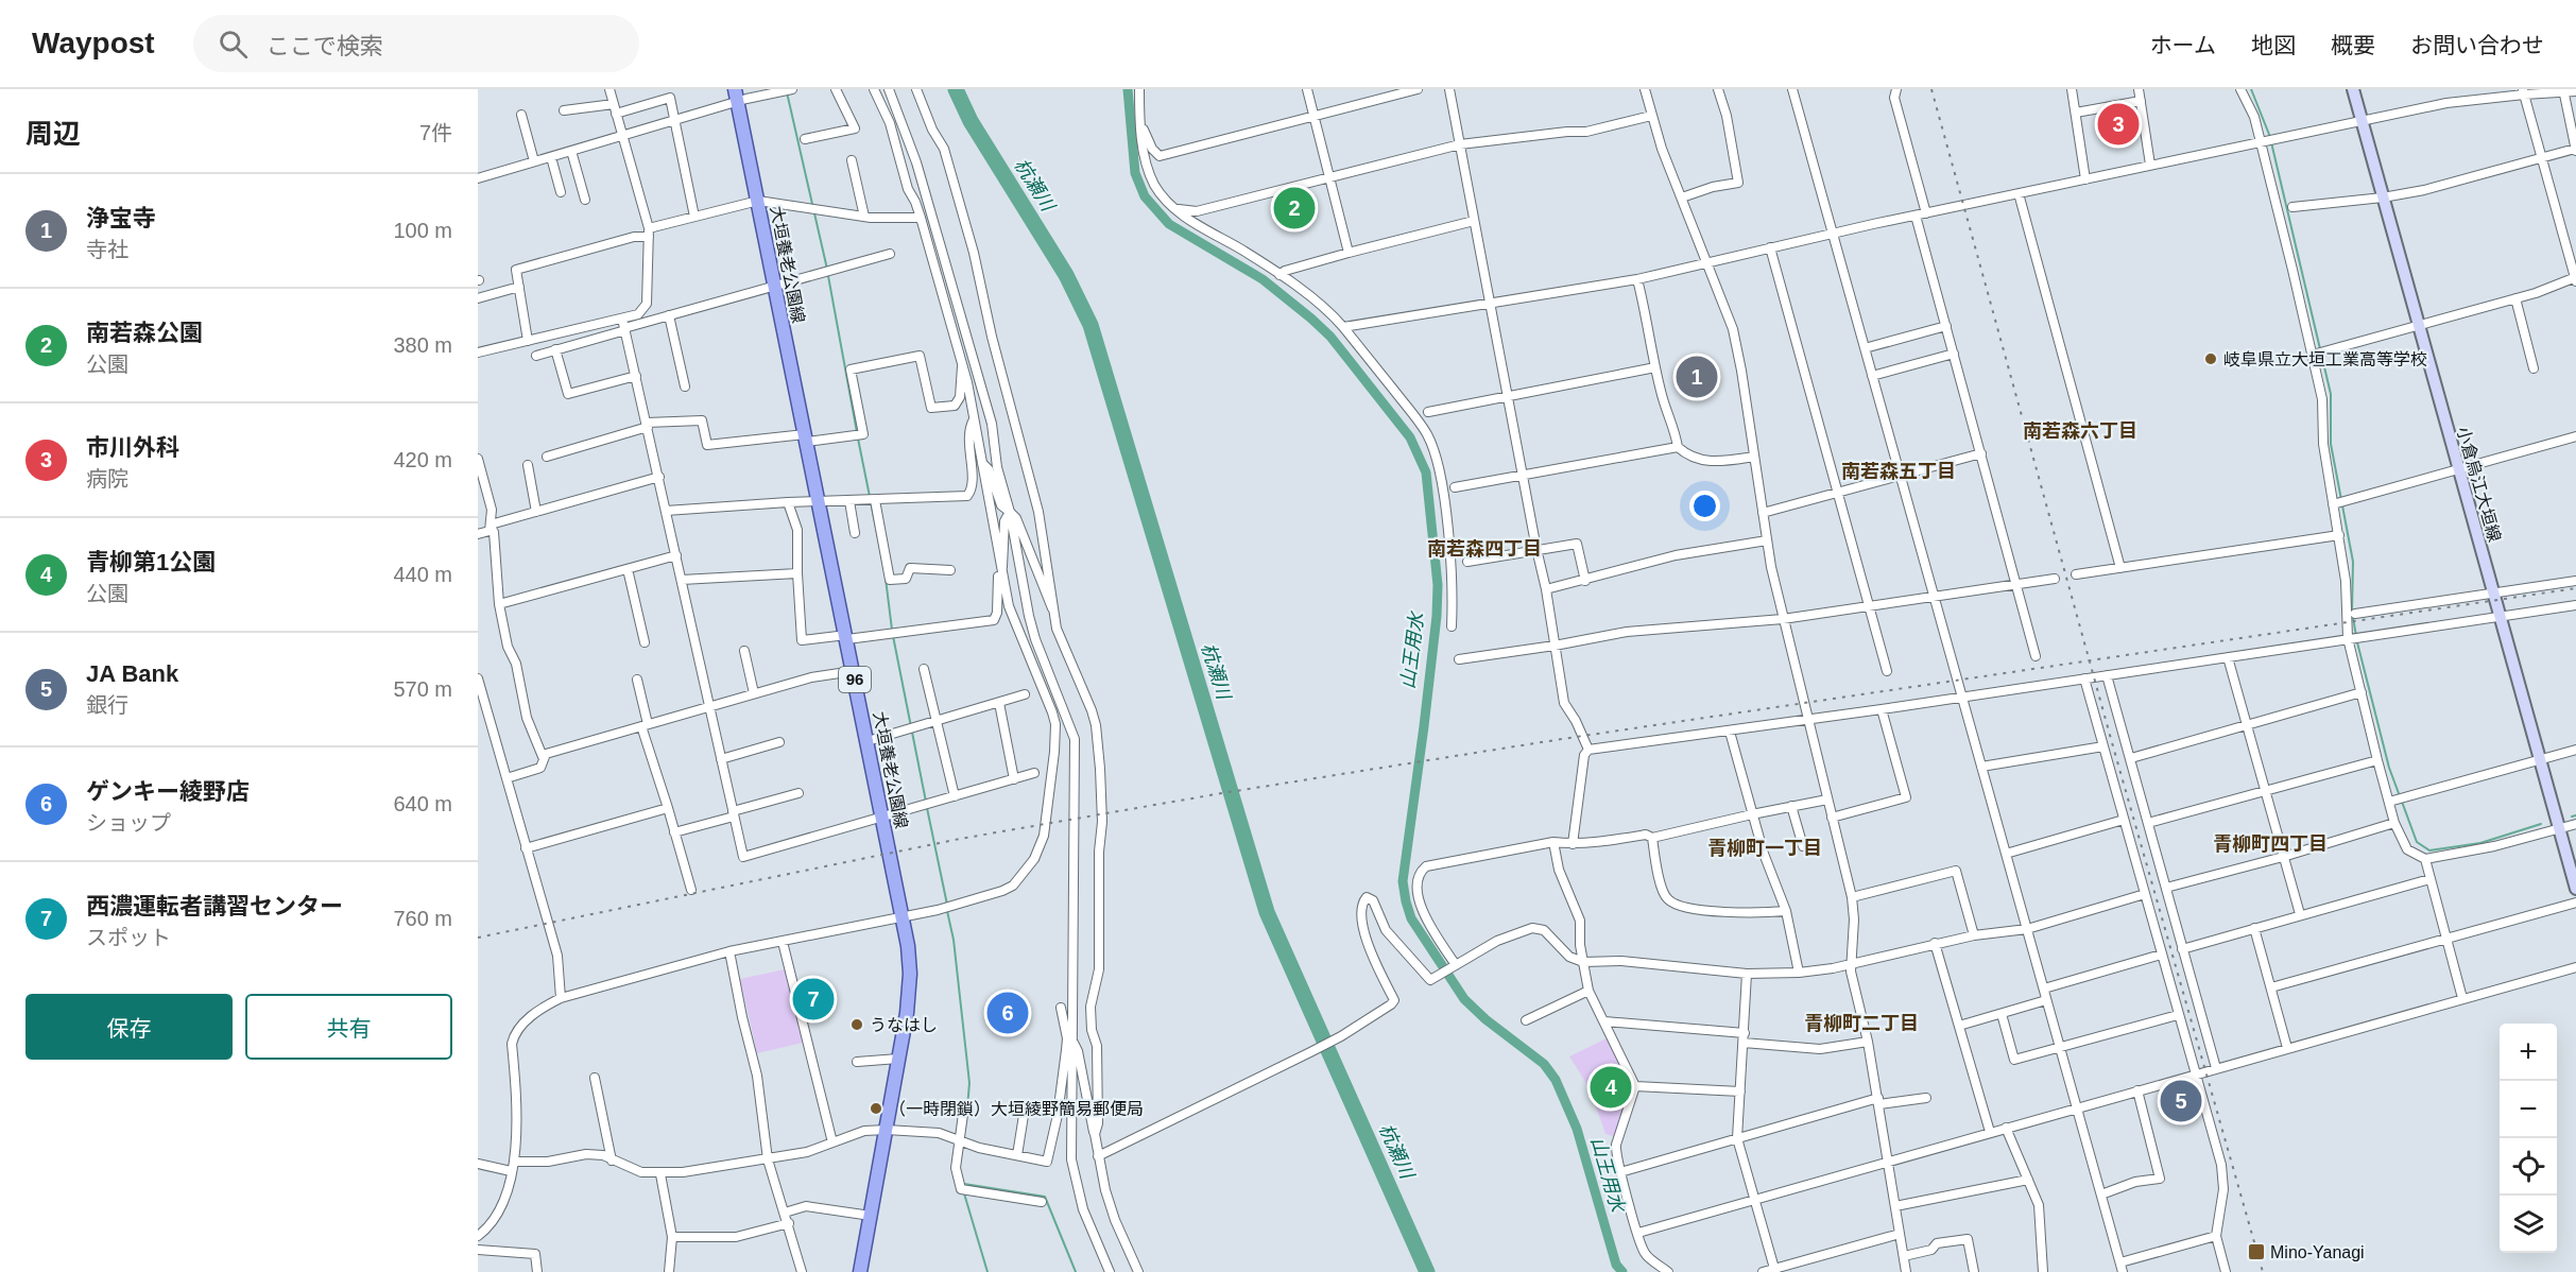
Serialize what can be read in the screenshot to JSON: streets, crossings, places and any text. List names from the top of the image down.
{
  "streets": {
    "main road": ["大垣養老公園線", "小倉烏江大垣線", "96"]
  },
  "districts": [
    "南若森六丁目",
    "南若森五丁目",
    "南若森四丁目",
    "青柳町四丁目",
    "青柳町一丁目",
    "青柳町二丁目"
  ],
  "water": ["杭瀬川", "山王用水"],
  "places": {
    "other": ["岐阜県立大垣工業高等学校", "うなはし", "（一時閉鎖）大垣綾野簡易郵便局"],
    "transit": ["Mino-Yanagi"]
  },
  "page": {
    "header": "Waypost",
    "search": "ここで検索",
    "nav": [
      "ホーム",
      "地図",
      "概要",
      "お問い合わせ"
    ],
    "heading": ["周辺", "7件"],
    "pins": [
      "3",
      "2",
      "1",
      "7",
      "6",
      "4",
      "5"
    ],
    "list": [
      {
        "mark": "1",
        "name": "浄宝寺",
        "note": "寺社",
        "value": "100 m"
      },
      {
        "mark": "2",
        "name": "南若森公園",
        "note": "公園",
        "value": "380 m"
      },
      {
        "mark": "3",
        "name": "市川外科",
        "note": "病院",
        "value": "420 m"
      },
      {
        "mark": "4",
        "name": "青柳第1公園",
        "note": "公園",
        "value": "440 m"
      },
      {
        "mark": "5",
        "name": "JA Bank",
        "note": "銀行",
        "value": "570 m"
      },
      {
        "mark": "6",
        "name": "ゲンキー綾野店",
        "note": "ショップ",
        "value": "640 m"
      },
      {
        "mark": "7",
        "name": "西濃運転者講習センター",
        "note": "スポット",
        "value": "760 m"
      }
    ],
    "buttons": ["保存", "共有"],
    "map_buttons": ["+", "−"]
  }
}
